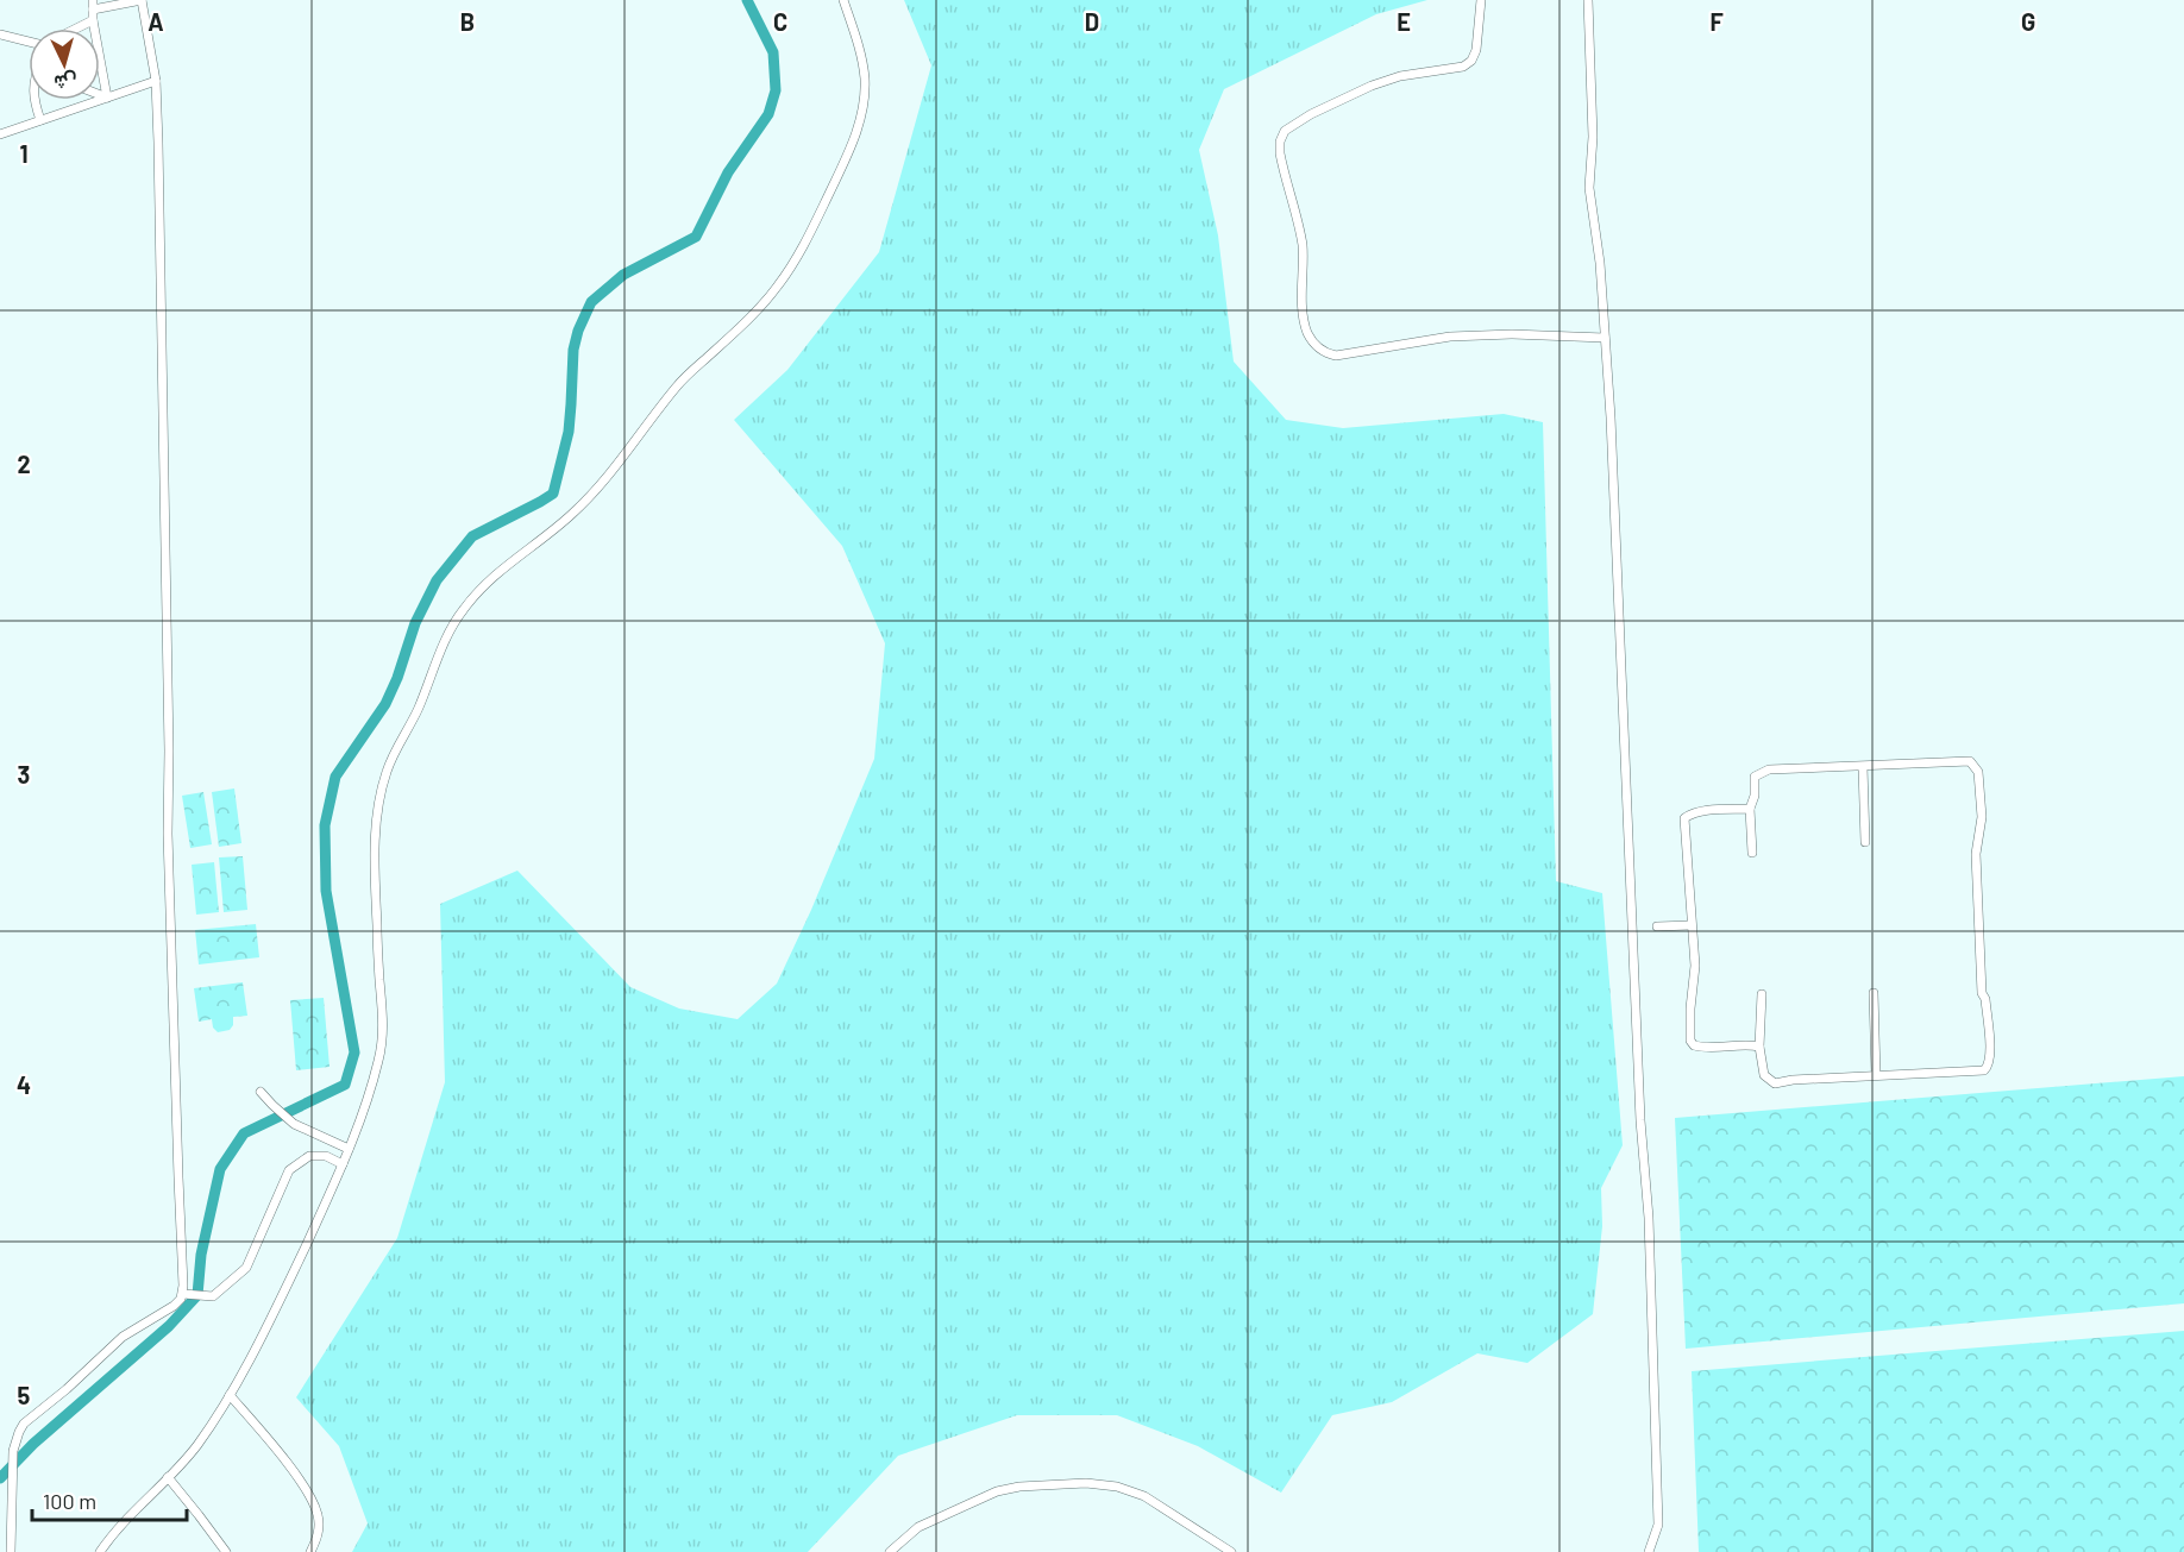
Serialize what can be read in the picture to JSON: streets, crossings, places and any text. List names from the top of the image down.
{
  "scale_bar": "100 m",
  "north": "bottom",
  "grid": {
    "columns": [
      "A",
      "B",
      "C",
      "D",
      "E",
      "F",
      "G"
    ],
    "rows": [
      "1",
      "2",
      "3",
      "4",
      "5"
    ]
  }
}
